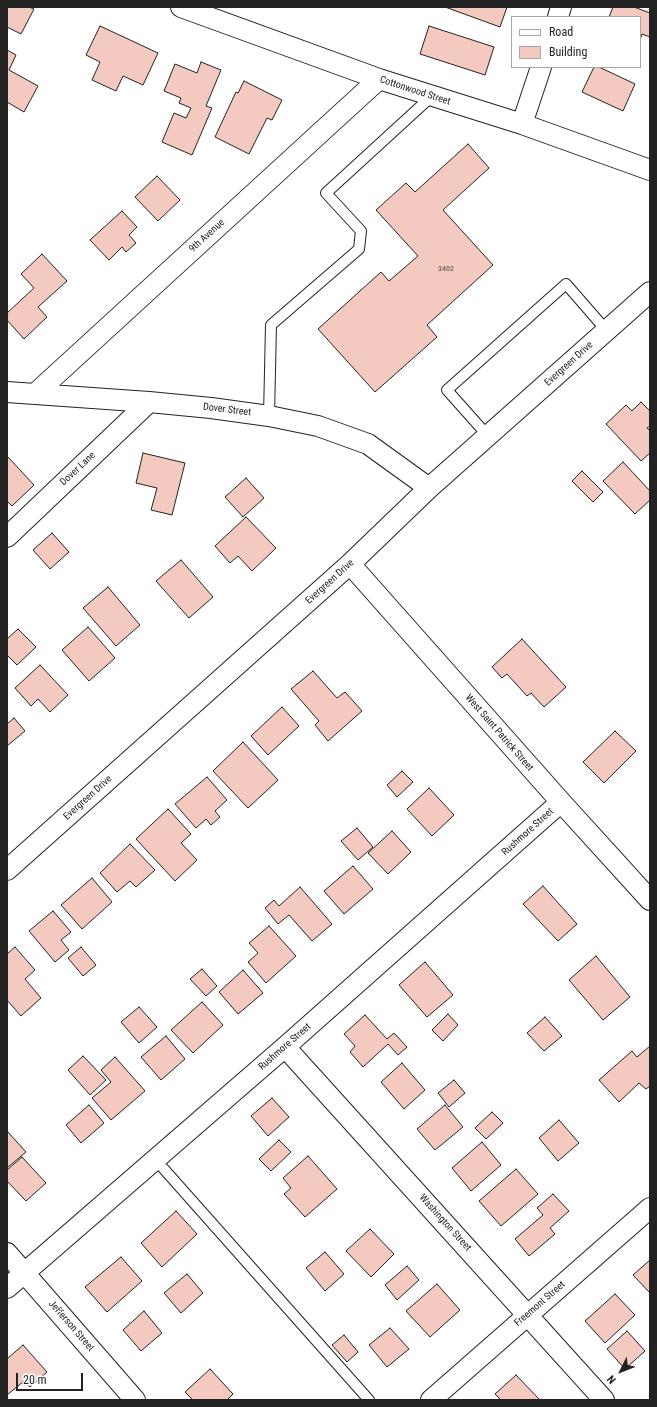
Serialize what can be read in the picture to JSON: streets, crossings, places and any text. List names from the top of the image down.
{
  "streets": {
    "street": [
      "Cottonwood Street",
      "9th Avenue",
      "Evergreen Drive",
      "Dover Street",
      "Dover Lane",
      "West Saint Patrick Street",
      "Rushmore Street",
      "Washington Street",
      "Freemont Street",
      "Jefferson Street"
    ]
  },
  "crossings": [
    ["Cottonwood Street", "9th Avenue"],
    ["9th Avenue", "Dover Street"],
    ["Evergreen Drive", "Dover Street"],
    ["Evergreen Drive", "West Saint Patrick Street"],
    ["Dover Street", "Dover Lane"],
    ["West Saint Patrick Street", "Rushmore Street"],
    ["Rushmore Street", "Washington Street"],
    ["Rushmore Street", "Jefferson Street"],
    ["Washington Street", "Freemont Street"]
  ],
  "house_numbers": ["3402"],
  "legend": ["Road", "Building"],
  "scale_bar": "20 m",
  "north": "bottom left"
}
